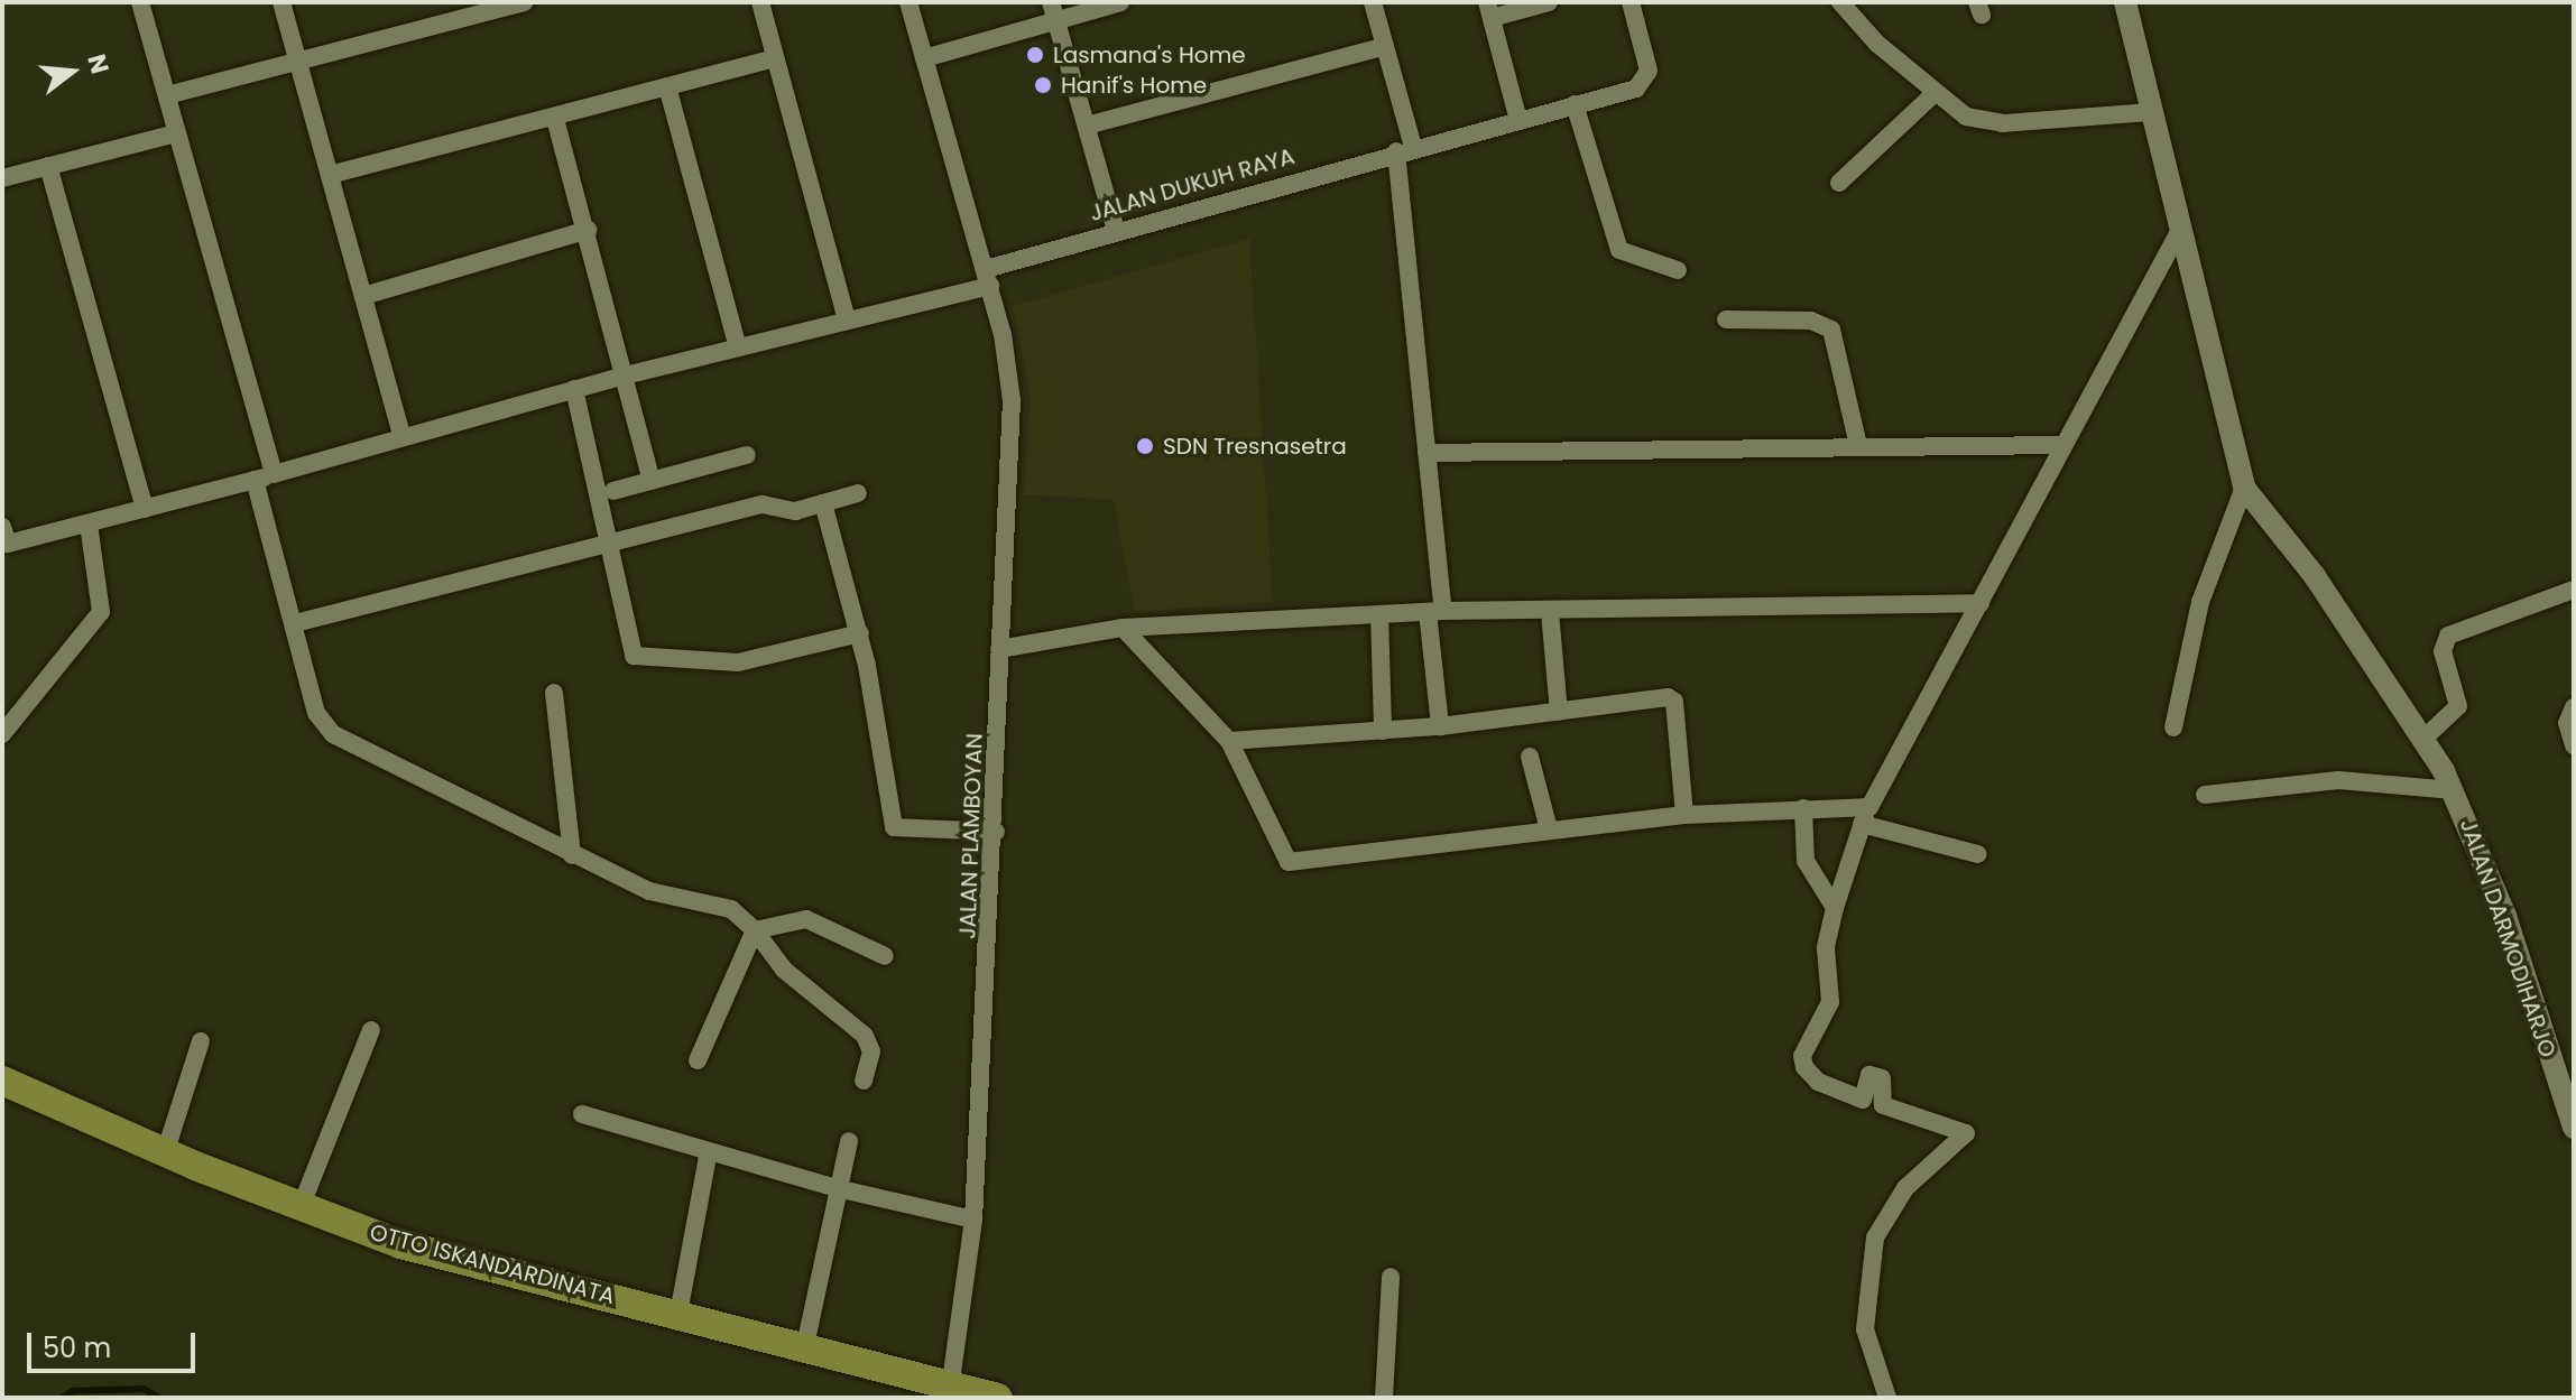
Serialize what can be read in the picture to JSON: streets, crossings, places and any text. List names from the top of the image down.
{
  "streets": {
    "main road": ["OTTO ISKANDARDINATA"],
    "street": ["JALAN DUKUH RAYA", "JALAN PLAMBOYAN", "JALAN DARMODIHARJO"]
  },
  "crossings": [
    ["JALAN DUKUH RAYA", "JALAN PLAMBOYAN"],
    ["JALAN PLAMBOYAN", "OTTO ISKANDARDINATA"]
  ],
  "places": ["Lasmana's Home", "Hanif's Home", "SDN Tresnasetra"],
  "scale_bar": "50 m",
  "north": "right"
}
